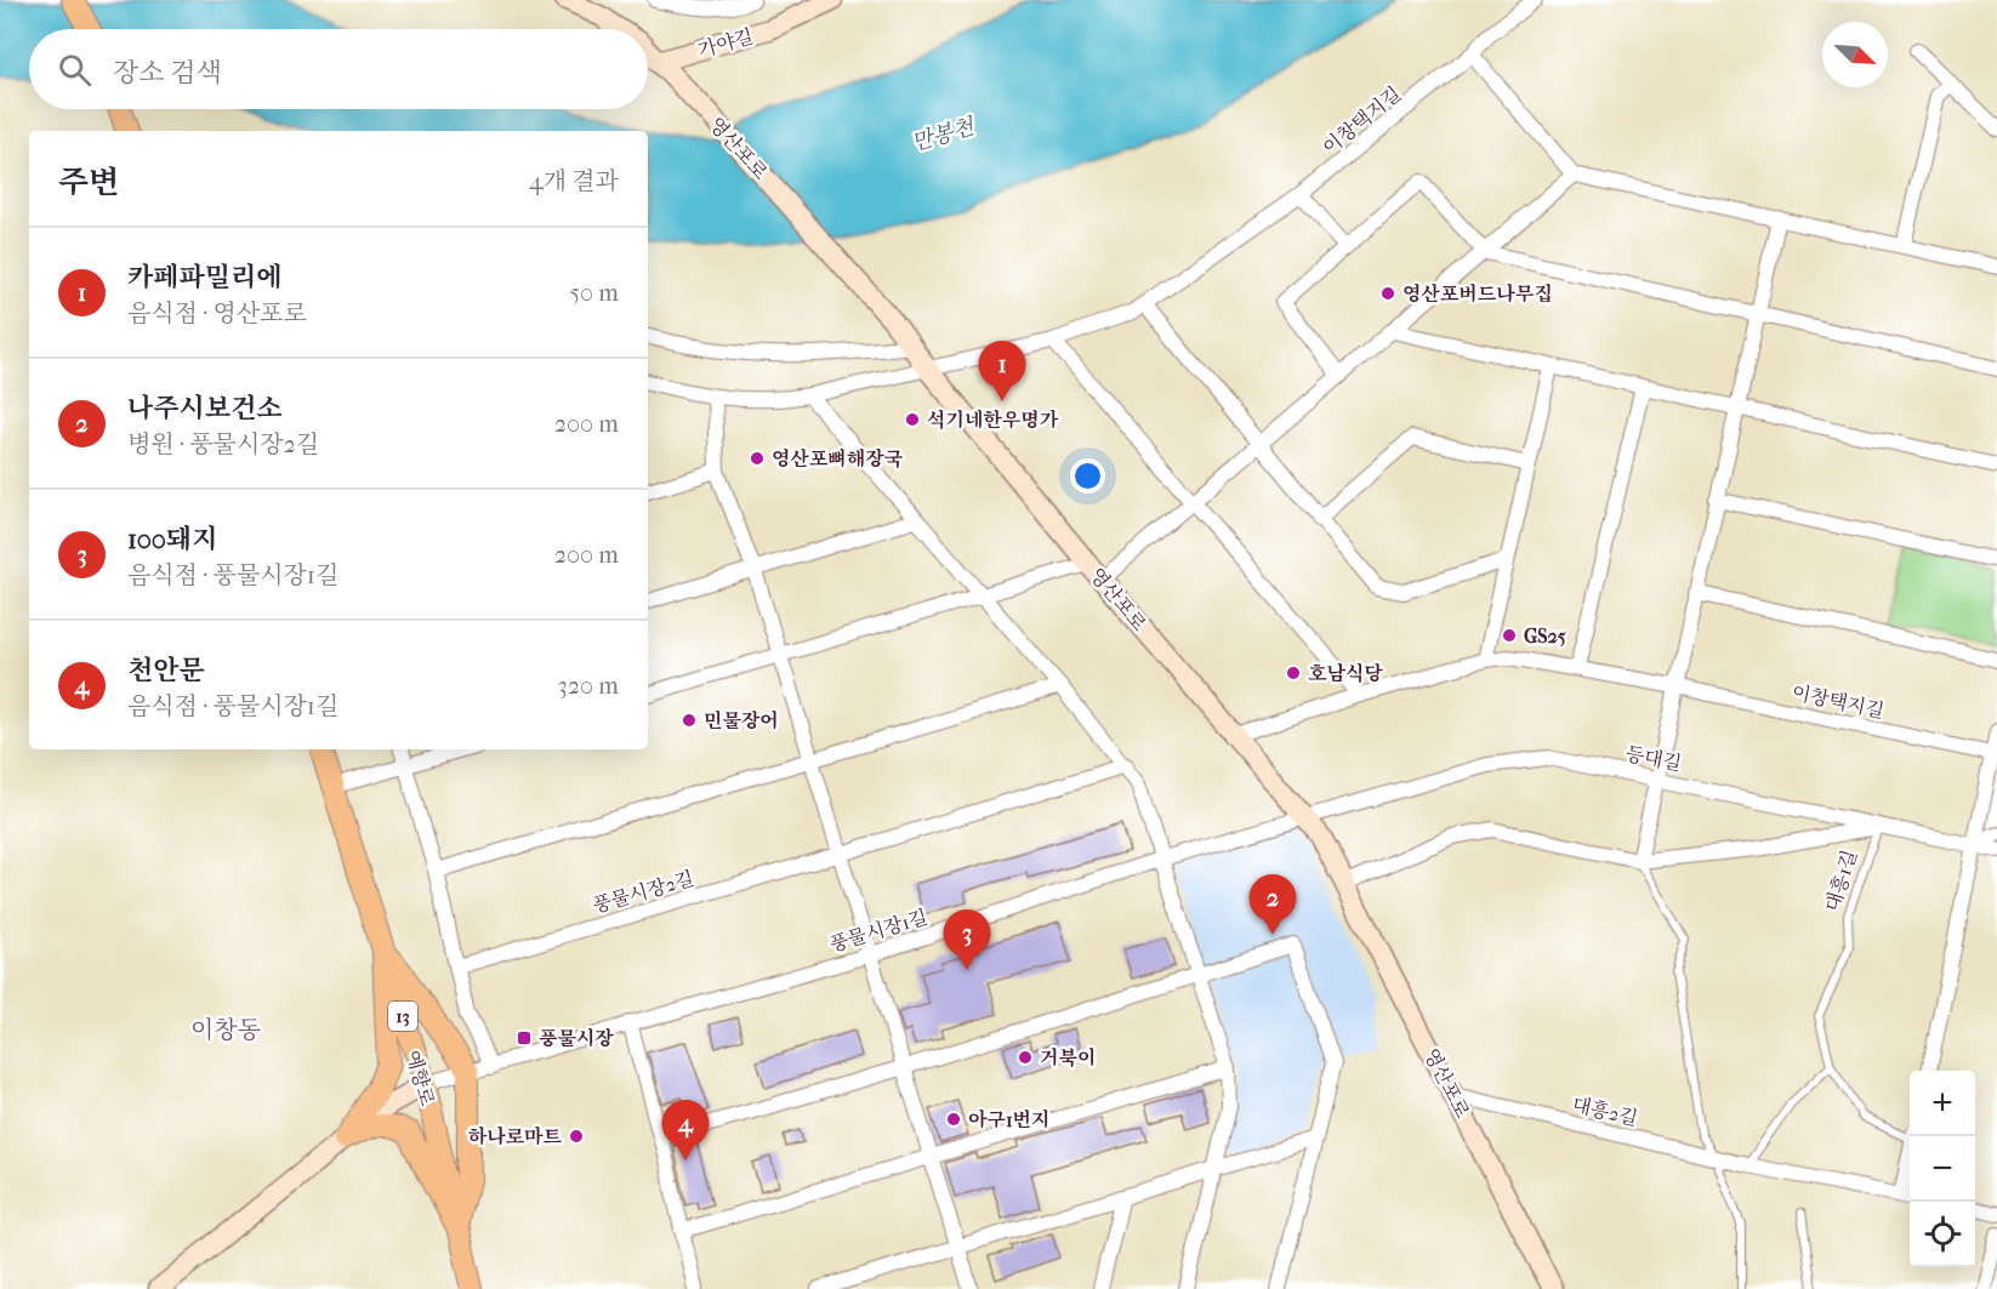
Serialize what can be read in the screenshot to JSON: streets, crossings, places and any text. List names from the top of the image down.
{
  "streets": {
    "main road": ["13", "예향로"],
    "street": [
      "가야길",
      "이창택지길",
      "영산포로",
      "등대길",
      "대흥1길",
      "풍물시장2길",
      "풍물시장1길",
      "대흥2길"
    ]
  },
  "crossings": [
    ["가야길", "영산포로"],
    ["이창택지길", "영산포로"],
    ["영산포로", "등대길"],
    ["영산포로", "대흥1길"],
    ["영산포로", "풍물시장1길"],
    ["영산포로", "대흥2길"],
    ["등대길", "대흥1길"],
    ["등대길", "풍물시장1길"],
    ["풍물시장1길", "예향로"]
  ],
  "districts": ["이창동"],
  "water": ["만봉천"],
  "places": {
    "other": [
      "영산포버드나무집",
      "석기네한우명가",
      "영산포뼈해장국",
      "GS25",
      "호남식당",
      "민물장어",
      "거북이",
      "아구1번지",
      "하나로마트"
    ],
    "transit": ["풍물시장"]
  },
  "north": "bottom right",
  "page": {
    "search": "장소 검색",
    "heading": ["주변", "4개 결과"],
    "list": [
      {
        "mark": "1",
        "name": "카페파밀리에",
        "note": "음식점 · 영산포로",
        "value": "50 m"
      },
      {
        "mark": "2",
        "name": "나주시보건소",
        "note": "병원 · 풍물시장2길",
        "value": "200 m"
      },
      {
        "mark": "3",
        "name": "100돼지",
        "note": "음식점 · 풍물시장1길",
        "value": "200 m"
      },
      {
        "mark": "4",
        "name": "천안문",
        "note": "음식점 · 풍물시장1길",
        "value": "320 m"
      }
    ],
    "pins": [
      "1",
      "2",
      "3",
      "4"
    ],
    "map_buttons": ["+", "−"]
  }
}
